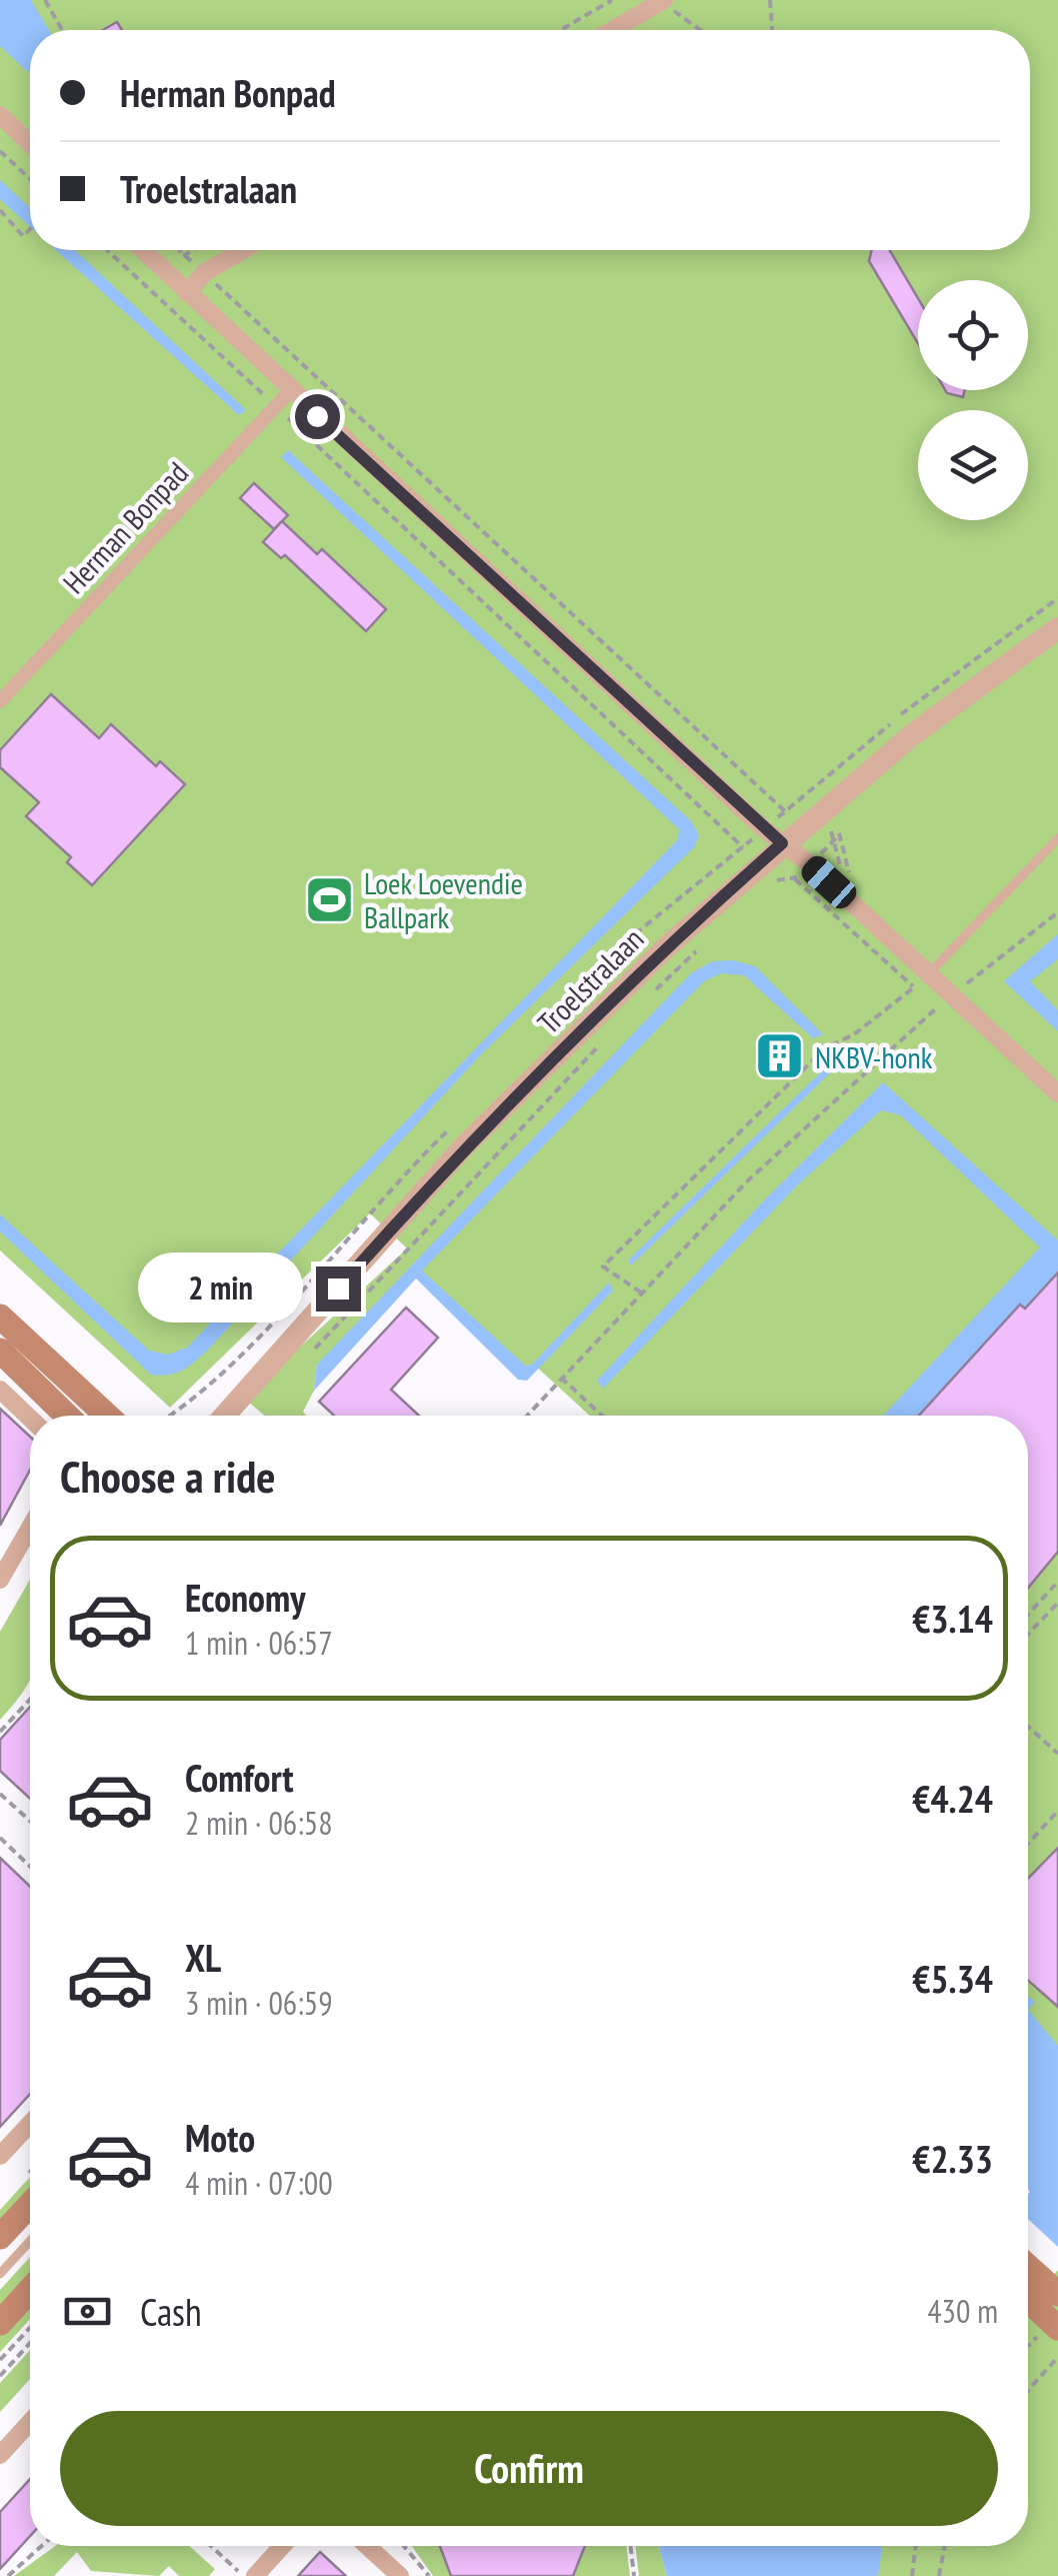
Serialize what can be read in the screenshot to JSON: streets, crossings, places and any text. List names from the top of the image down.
{
  "streets": {
    "street": ["Herman Bonpad", "Troelstralaan"]
  },
  "places": {
    "sports": ["Loek Loevendie Ballpark"],
    "building": ["NKBV-honk"]
  },
  "page": {
    "banner": ["Herman Bonpad", "Troelstralaan"],
    "bubble": "2 min",
    "heading": "Choose a ride",
    "list": [
      {
        "name": "Economy",
        "note": "1 min · 06:57",
        "value": "€3.14"
      },
      {
        "name": "Comfort",
        "note": "2 min · 06:58",
        "value": "€4.24"
      },
      {
        "name": "XL",
        "note": "3 min · 06:59",
        "value": "€5.34"
      },
      {
        "name": "Moto",
        "note": "4 min · 07:00",
        "value": "€2.33"
      }
    ],
    "pay": ["Cash", "430 m"],
    "buttons": "Confirm"
  }
}
